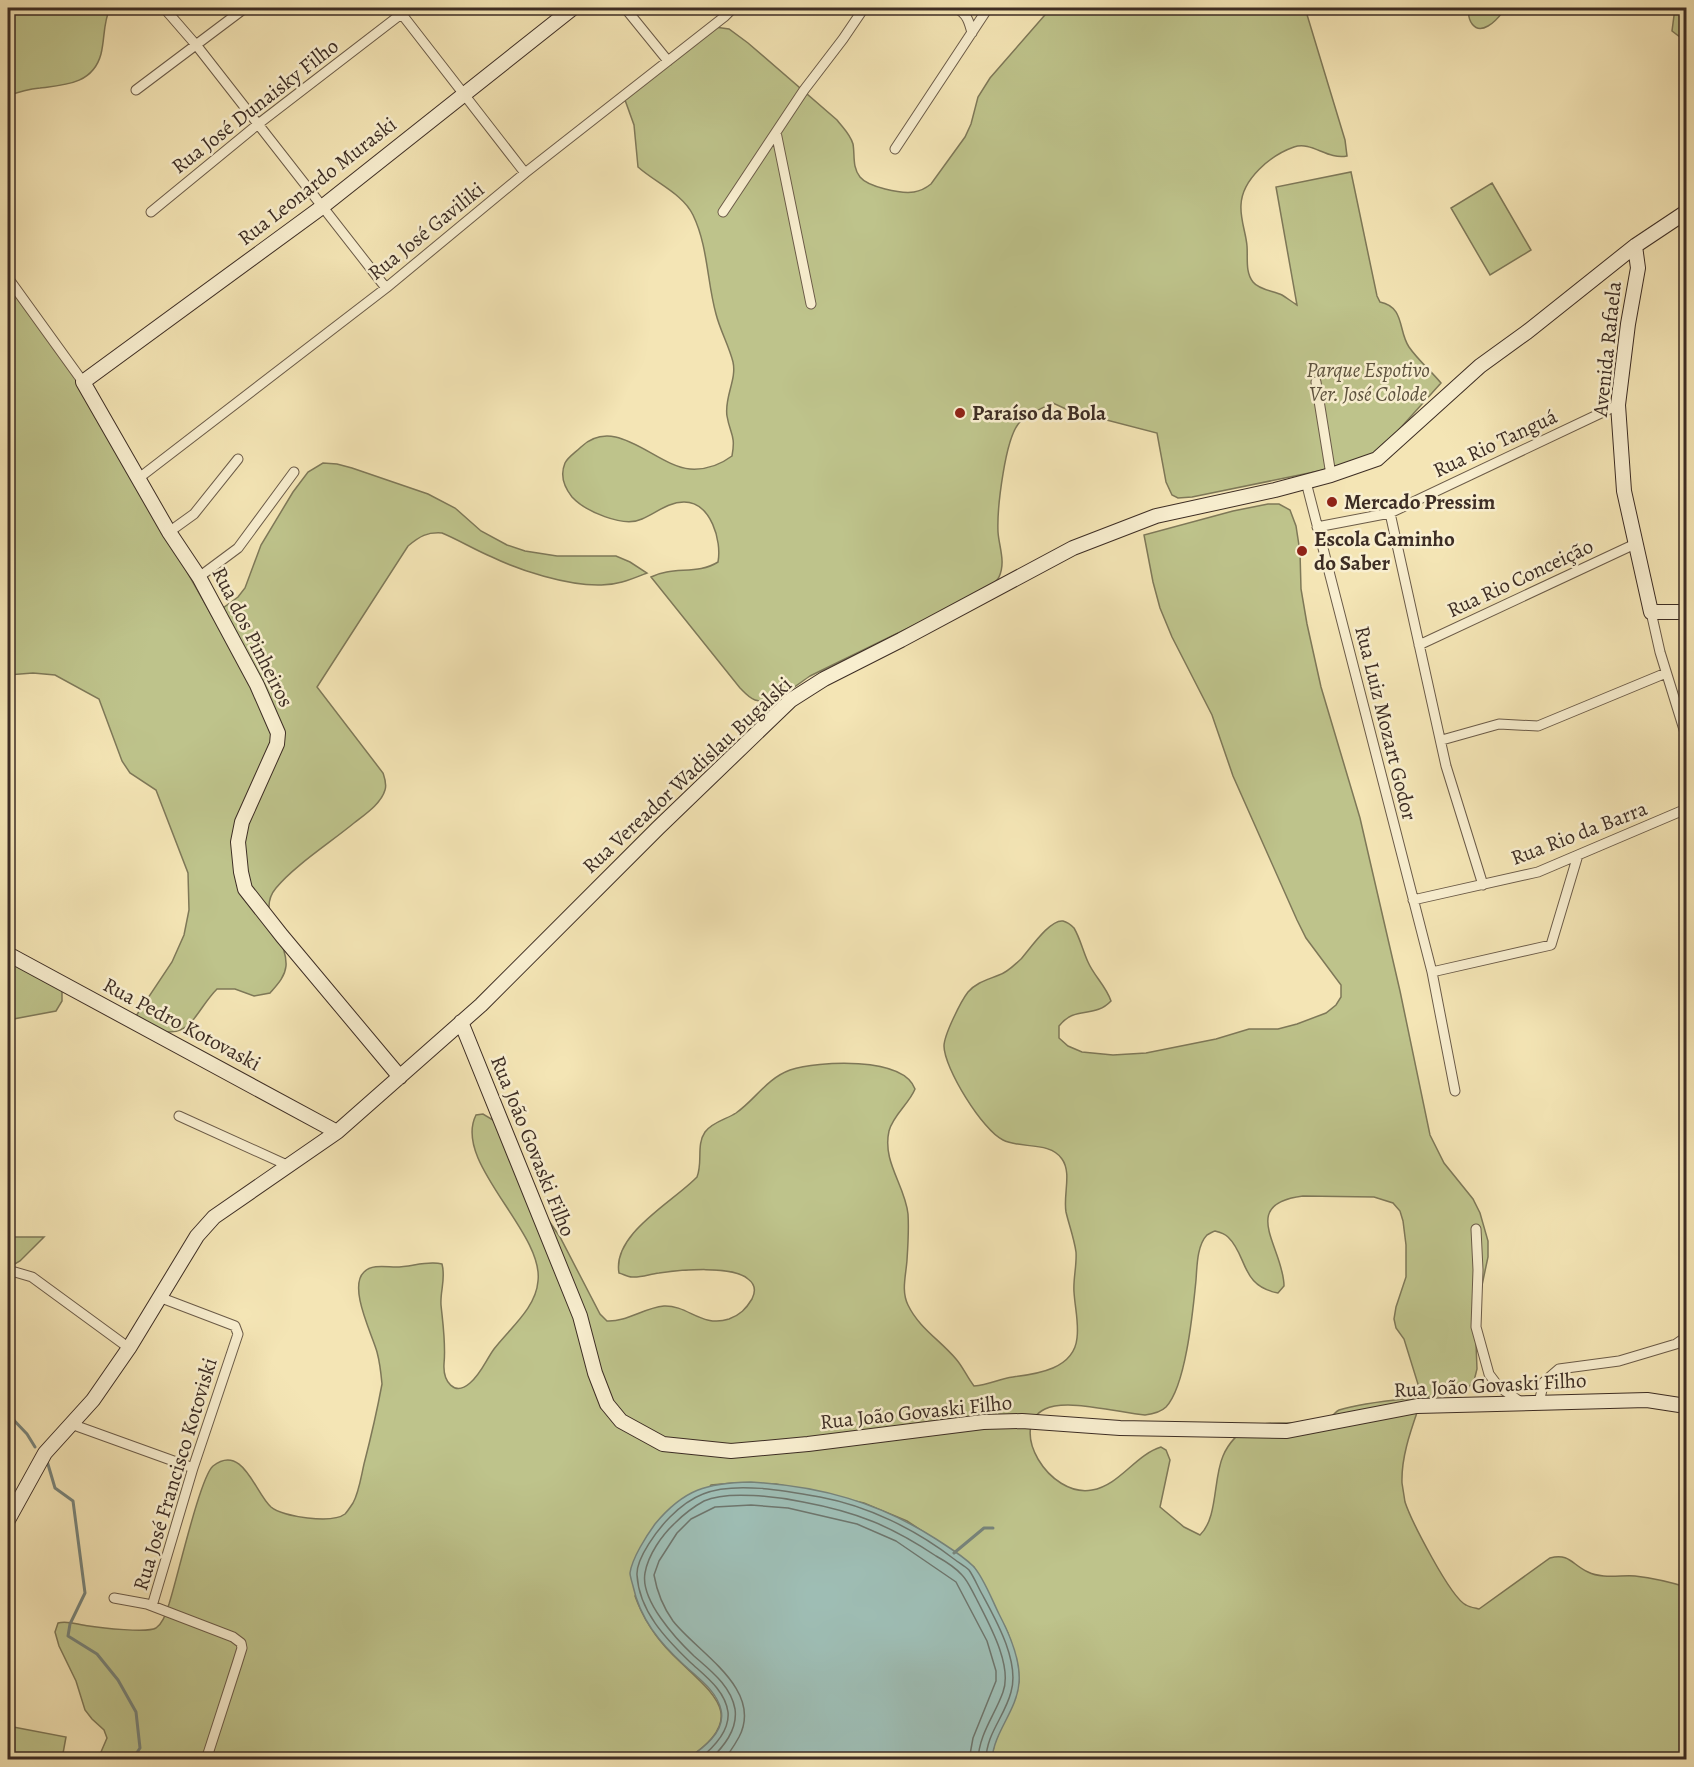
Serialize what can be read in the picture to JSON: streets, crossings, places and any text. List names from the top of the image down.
{
  "streets": {
    "street": [
      "Rua José Dunaisky Filho",
      "Rua Leonardo Muraski",
      "Rua José Gaviliki",
      "Avenida Rafaela",
      "Rua Rio Tanguá",
      "Rua Rio Conceição",
      "Rua dos Pinheiros",
      "Rua Luiz Mozart Godor",
      "Rua Vereador Wadislau Bugalski",
      "Rua Rio da Barra",
      "Rua Pedro Kotovaski",
      "Rua João Govaski Filho",
      "Rua José Francisco Kotoviski"
    ]
  },
  "crossings": [
    ["Rua Leonardo Muraski", "Rua dos Pinheiros"],
    ["Rua José Gaviliki", "Rua dos Pinheiros"],
    ["Avenida Rafaela", "Rua Rio Tanguá"],
    ["Avenida Rafaela", "Rua Rio Conceição"],
    ["Avenida Rafaela", "Rua Vereador Wadislau Bugalski"],
    ["Rua Rio Tanguá", "Rua Luiz Mozart Godor"],
    ["Rua dos Pinheiros", "Rua Vereador Wadislau Bugalski"],
    ["Rua Luiz Mozart Godor", "Rua Vereador Wadislau Bugalski"],
    ["Rua Luiz Mozart Godor", "Rua Rio da Barra"],
    ["Rua Vereador Wadislau Bugalski", "Rua Pedro Kotovaski"],
    ["Rua Vereador Wadislau Bugalski", "Rua João Govaski Filho"],
    ["Rua Vereador Wadislau Bugalski", "Rua José Francisco Kotoviski"]
  ],
  "parks": ["Parque Espotivo Ver. José Colode"],
  "places": ["Paraíso da Bola", "Mercado Pressim", "Escola Caminho do Saber"]
}
